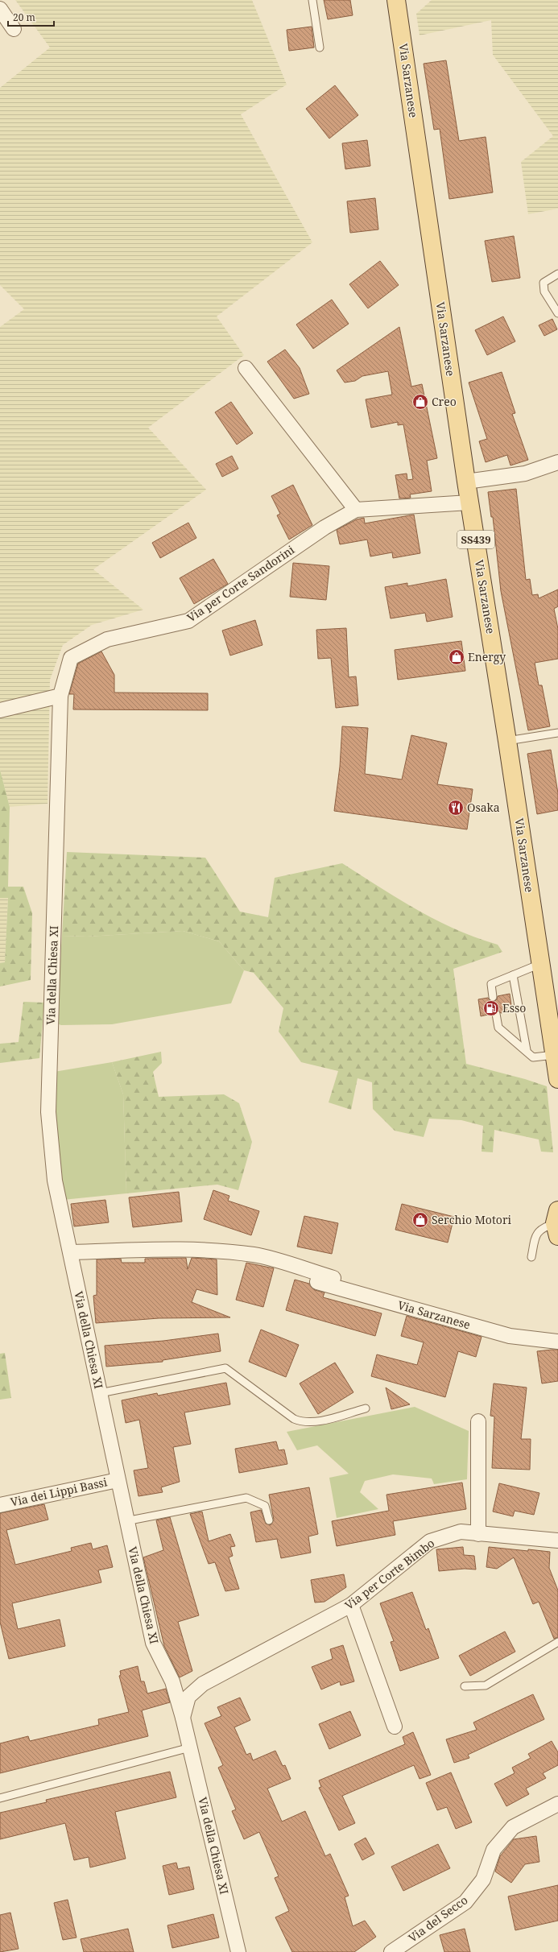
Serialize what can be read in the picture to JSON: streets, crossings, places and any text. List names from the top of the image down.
{
  "streets": {
    "main road": ["Via Sarzanese", "SS439"],
    "street": [
      "Via per Corte Sandorini",
      "Via della Chiesa XI",
      "Via dei Lippi Bassi",
      "Via per Corte Bimbo",
      "Via del Secco"
    ]
  },
  "crossings": [
    ["Via Sarzanese", "Via per Corte Sandorini"],
    ["Via per Corte Sandorini", "Via della Chiesa XI"],
    ["Via della Chiesa XI", "Via dei Lippi Bassi"],
    ["Via della Chiesa XI", "Via per Corte Bimbo"]
  ],
  "places": {
    "shop": ["Creo", "Energy", "Serchio Motori"],
    "restaurant": ["Osaka"],
    "fuel station": ["Esso"]
  },
  "scale_bar": "20 m"
}
